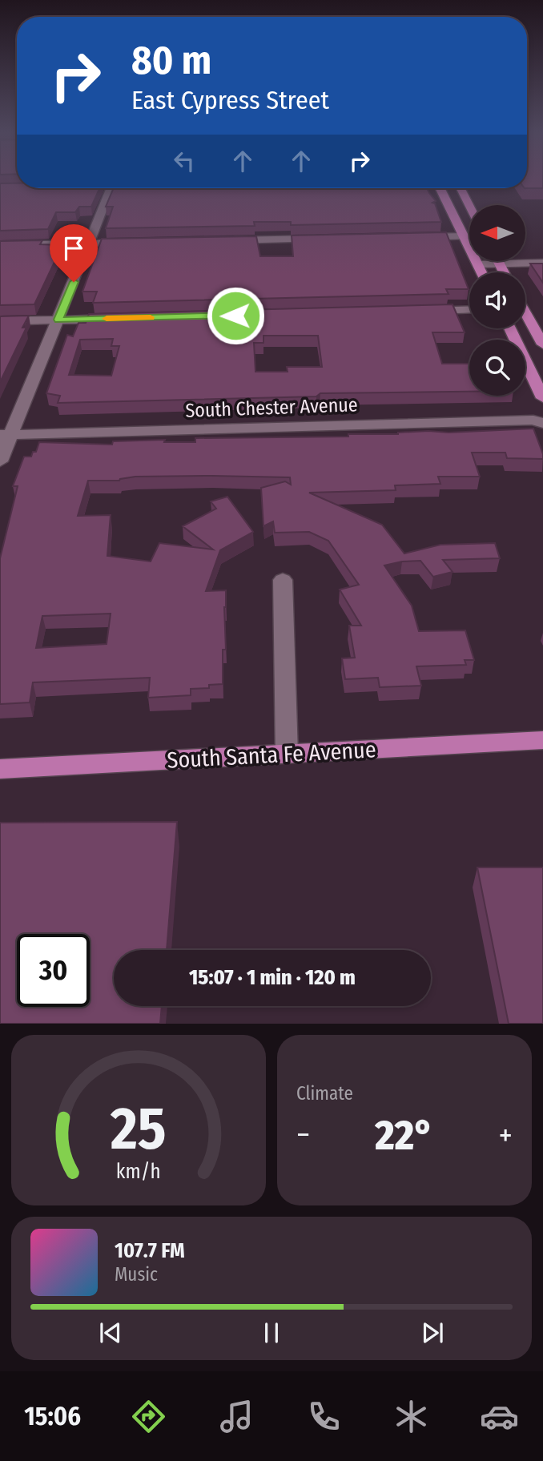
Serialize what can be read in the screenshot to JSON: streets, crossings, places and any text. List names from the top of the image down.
{
  "streets": {
    "main road": ["South Santa Fe Avenue"],
    "street": ["South Chester Avenue"]
  },
  "north": "left",
  "page": {
    "turn": ["80 m", "East Cypress Street"],
    "limit": "30",
    "trip": "15:07 · 1 min · 120 m",
    "tile": "Climate",
    "heat": ["−", "22°", "+"],
    "song": ["107.7 FM", "Music"],
    "tabs": "15:06",
    "gauge": ["25", "km/h"]
  }
}
